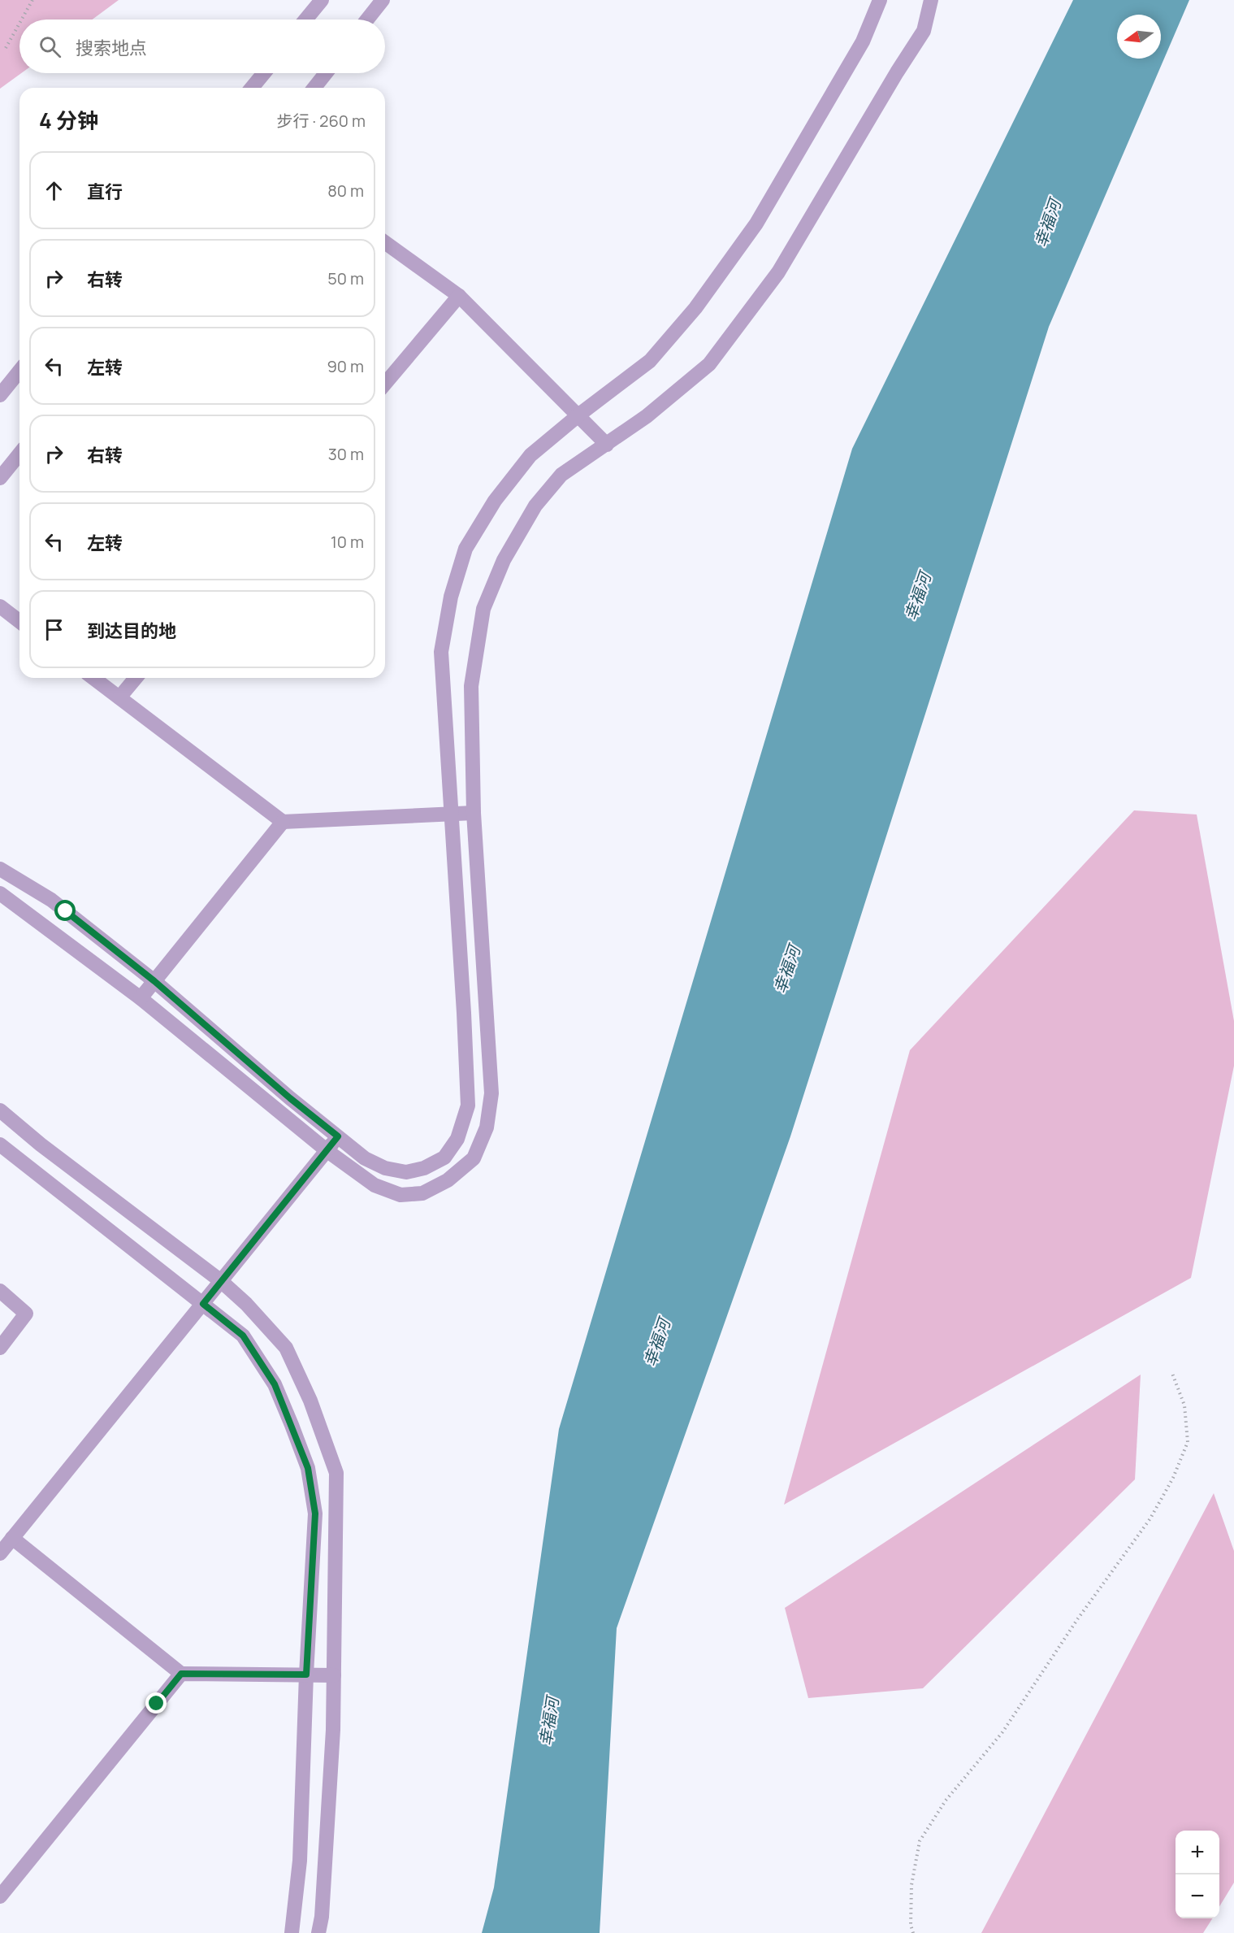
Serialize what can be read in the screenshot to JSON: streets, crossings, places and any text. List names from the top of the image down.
{
  "water": ["幸福河"],
  "north": "left",
  "page": {
    "search": "搜索地点",
    "heading": ["4 分钟", "步行 · 260 m"],
    "list": [
      ["直行", "80 m"],
      ["右转", "50 m"],
      ["左转", "90 m"],
      ["右转", "30 m"],
      ["左转", "10 m"],
      "到达目的地"
    ],
    "map_buttons": ["+", "−"]
  }
}
